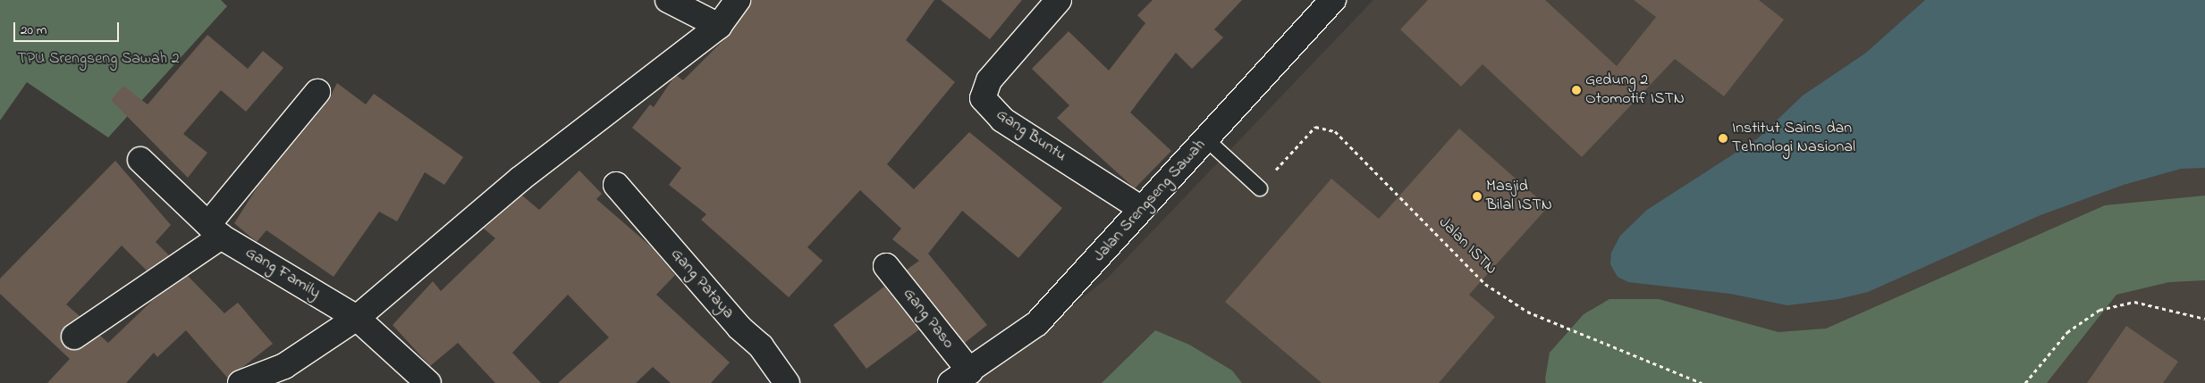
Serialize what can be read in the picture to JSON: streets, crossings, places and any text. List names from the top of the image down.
{
  "streets": {
    "street": [
      "Gang Buntu",
      "Jalan Srengseng Sawah",
      "Gang Family",
      "Gang Pataya",
      "Gang Paso"
    ],
    "path": ["Jalan ISTN"]
  },
  "crossings": [
    ["Gang Buntu", "Jalan Srengseng Sawah"],
    ["Jalan Srengseng Sawah", "Gang Paso"]
  ],
  "parks": ["TPU Srengseng Sawah 2"],
  "places": ["Gedung 2 Otomotif ISTN", "Institut Sains dan Tehnologi Nasional", "Masjid Bilal ISTN"],
  "scale_bar": "20 m"
}
